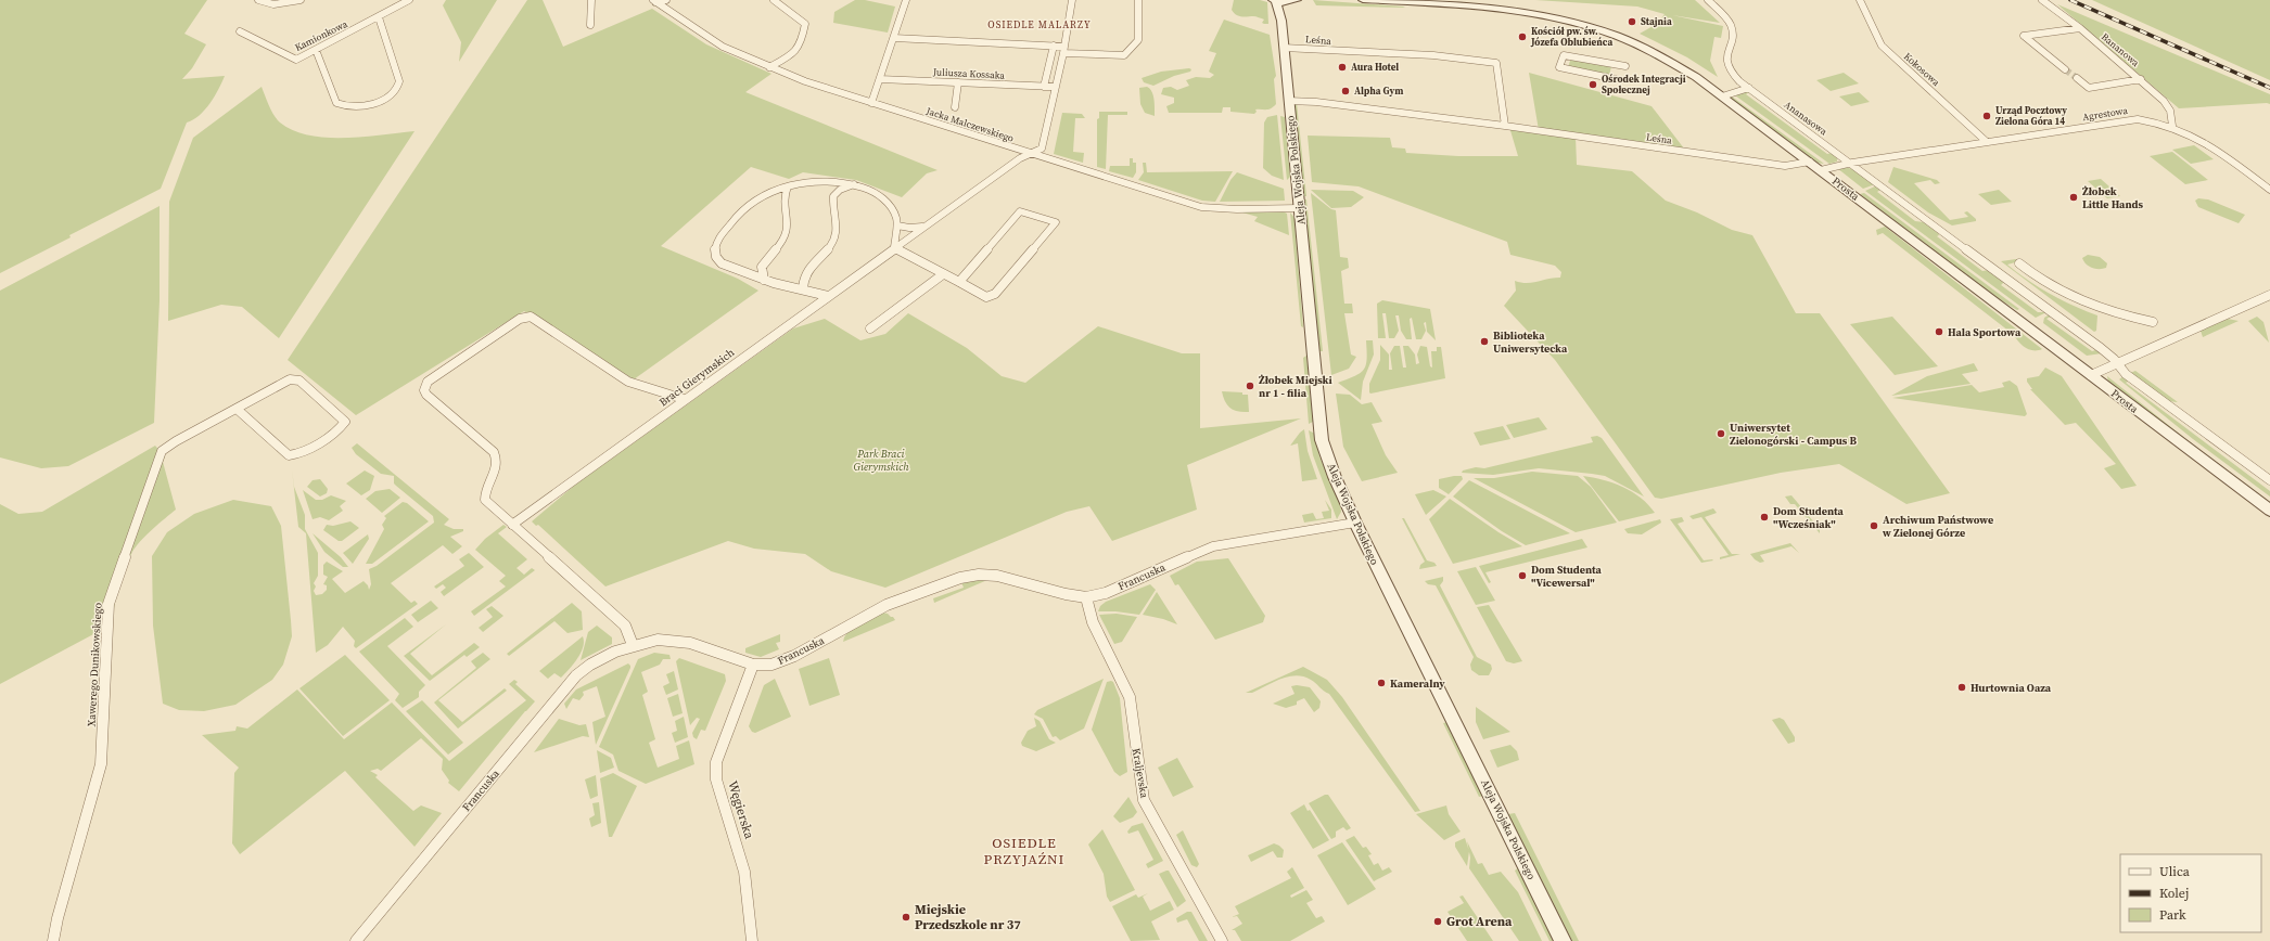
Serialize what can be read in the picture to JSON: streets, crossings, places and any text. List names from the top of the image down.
{
  "streets": {
    "main road": ["Aleja Wojska Polskiego", "Prosta"],
    "street": [
      "Kamionkowa",
      "Leśna",
      "Bananowa",
      "Kokosowa",
      "Juliusza Kossaka",
      "Agrestowa",
      "Ananasowa",
      "Jacka Malczewskiego",
      "Braci Gierymskich",
      "Francuska",
      "Xawerego Dunikowskiego",
      "Kraljevska",
      "Węgierska"
    ]
  },
  "crossings": [
    ["Leśna", "Aleja Wojska Polskiego"],
    ["Leśna", "Prosta"],
    ["Bananowa", "Agrestowa"],
    ["Kokosowa", "Agrestowa"],
    ["Agrestowa", "Ananasowa"],
    ["Agrestowa", "Prosta"],
    ["Ananasowa", "Prosta"],
    ["Jacka Malczewskiego", "Aleja Wojska Polskiego"],
    ["Jacka Malczewskiego", "Braci Gierymskich"],
    ["Aleja Wojska Polskiego", "Francuska"],
    ["Francuska", "Kraljevska"],
    ["Francuska", "Węgierska"]
  ],
  "districts": ["OSIEDLE MALARZY", "OSIEDLE PRZYJAŹNI"],
  "parks": ["Park Braci Gierymskich"],
  "places": [
    "Stajnia",
    "Kościół pw. św. Józefa Oblubieńca",
    "Aura Hotel",
    "Ośrodek Integracji Społecznej",
    "Alpha Gym",
    "Urząd Pocztowy Zielona Góra 14",
    "Żłobek Little Hands",
    "Hala Sportowa",
    "Biblioteka Uniwersytecka",
    "Żłobek Miejski nr 1 - filia",
    "Uniwersytet Zielonogórski - Campus B",
    "Dom Studenta \"Wcześniak\"",
    "Archiwum Państwowe w Zielonej Górze",
    "Dom Studenta \"Vicewersal\"",
    "Kameralny",
    "Hurtownia Oaza",
    "Miejskie Przedszkole nr 37",
    "Grot Arena"
  ],
  "legend": ["Ulica", "Kolej", "Park"]
}
